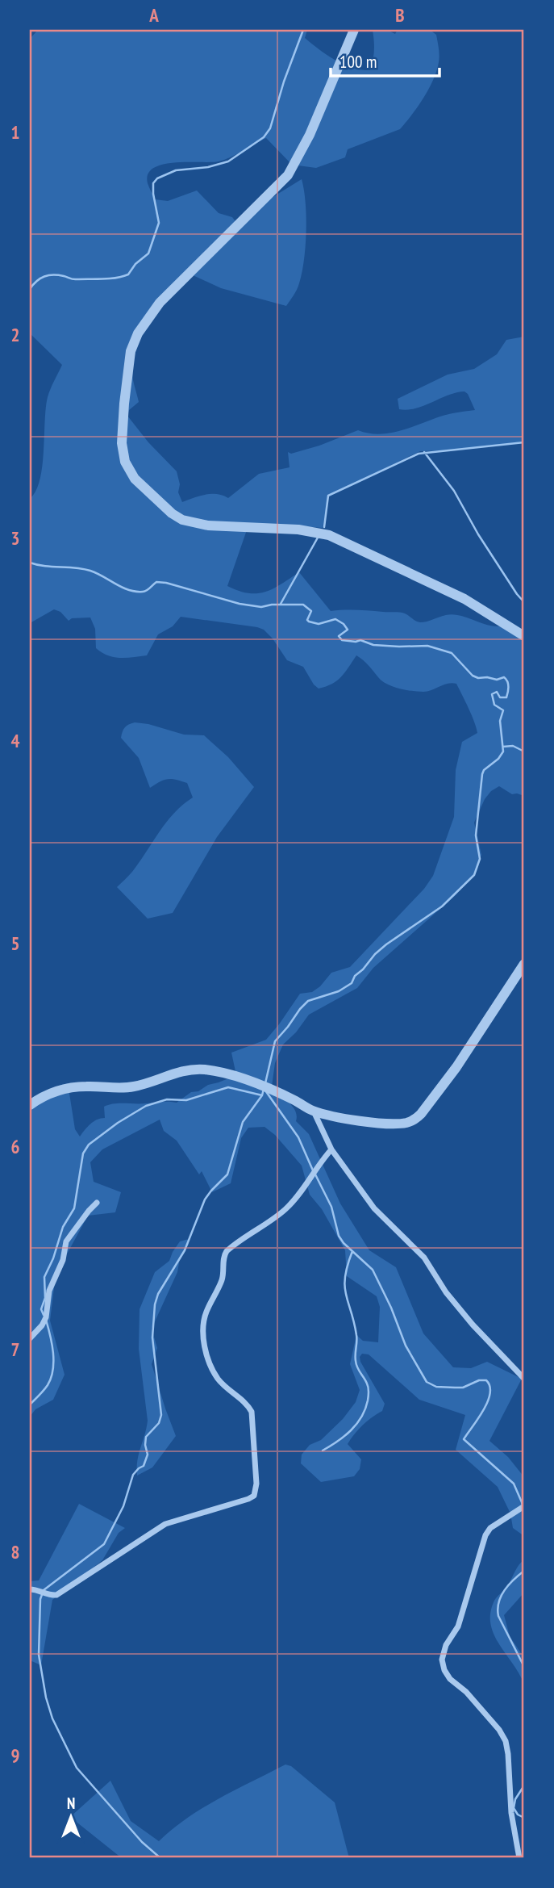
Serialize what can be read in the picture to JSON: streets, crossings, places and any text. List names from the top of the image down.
{
  "scale_bar": "100 m",
  "north": "top",
  "grid": {
    "columns": ["A", "B"],
    "rows": [
      "1",
      "2",
      "3",
      "4",
      "5",
      "6",
      "7",
      "8",
      "9"
    ]
  }
}
